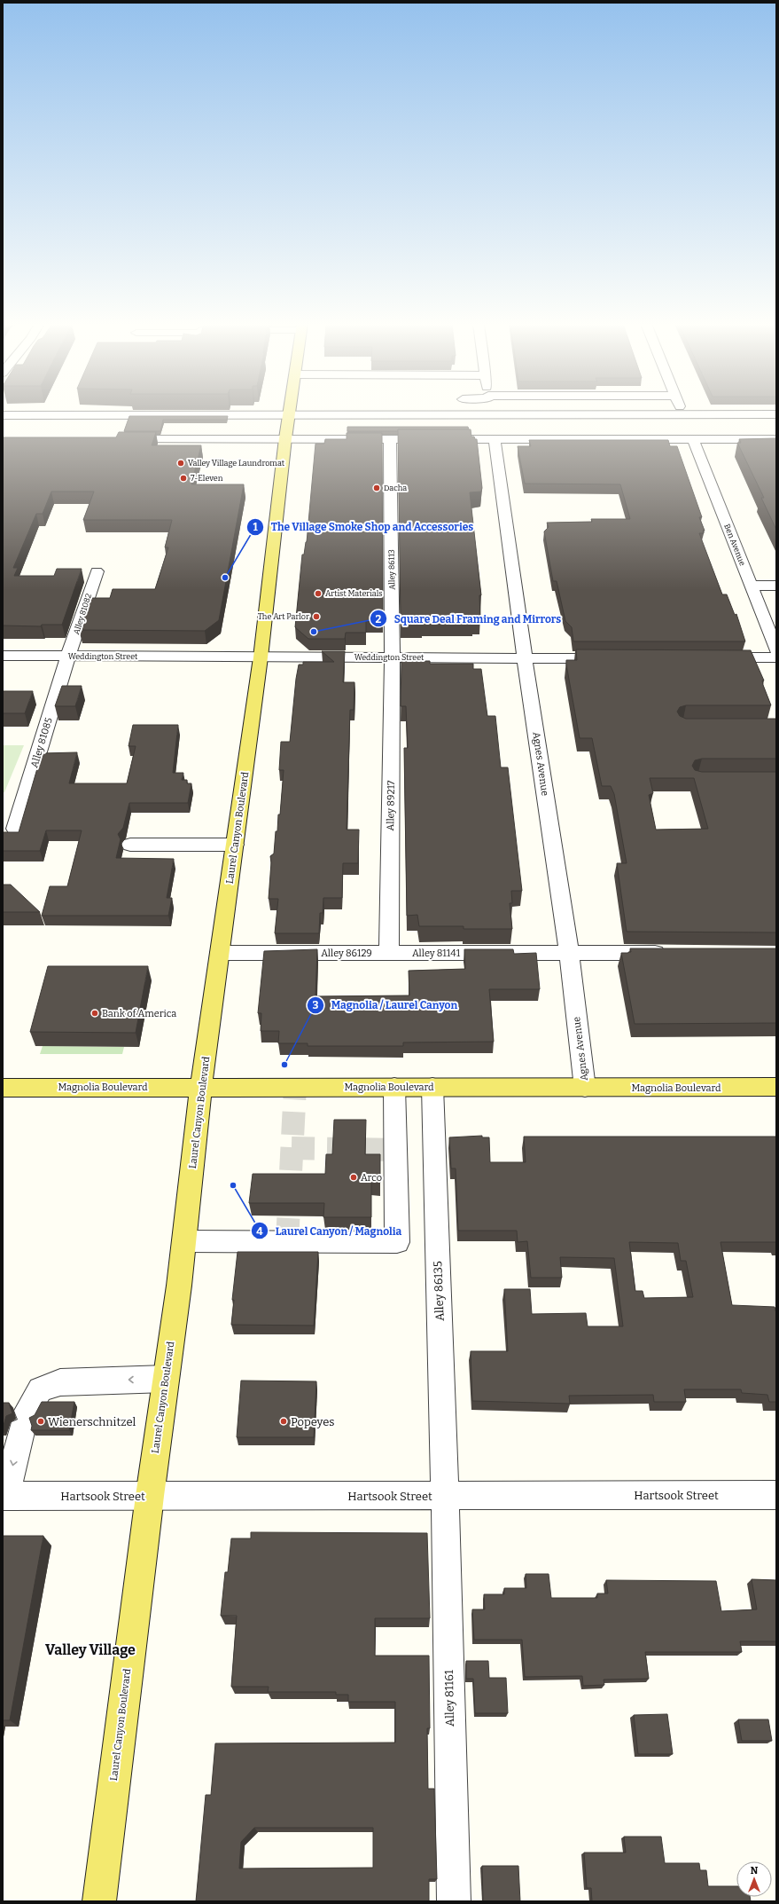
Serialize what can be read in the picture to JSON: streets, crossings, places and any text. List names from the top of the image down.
{
  "streets": {
    "main road": ["Laurel Canyon Boulevard", "Magnolia Boulevard"],
    "street": [
      "Ben Avenue",
      "Alley 86113",
      "Alley 81082",
      "Weddington Street",
      "Alley 81085",
      "Agnes Avenue",
      "Alley 89217",
      "Alley 86129",
      "Alley 81141",
      "Alley 86135",
      "Hartsook Street",
      "Alley 81161"
    ]
  },
  "crossings": [
    ["Alley 86113", "Weddington Street"],
    ["Alley 86113", "Alley 89217"],
    ["Alley 81082", "Weddington Street"],
    ["Alley 81082", "Alley 81085"],
    ["Weddington Street", "Alley 81085"],
    ["Weddington Street", "Agnes Avenue"],
    ["Weddington Street", "Alley 89217"],
    ["Weddington Street", "Laurel Canyon Boulevard"],
    ["Agnes Avenue", "Alley 81141"],
    ["Agnes Avenue", "Magnolia Boulevard"],
    ["Alley 89217", "Alley 86129"],
    ["Alley 89217", "Alley 81141"],
    ["Laurel Canyon Boulevard", "Alley 86129"],
    ["Laurel Canyon Boulevard", "Magnolia Boulevard"],
    ["Laurel Canyon Boulevard", "Hartsook Street"],
    ["Alley 86129", "Alley 81141"],
    ["Magnolia Boulevard", "Alley 86135"],
    ["Alley 86135", "Hartsook Street"],
    ["Alley 86135", "Alley 81161"],
    ["Hartsook Street", "Alley 81161"]
  ],
  "districts": ["Valley Village"],
  "places": [
    "Valley Village Laundromat",
    "7-Eleven",
    "Dacha",
    "The Village Smoke Shop and Accessories",
    "Artist Materials",
    "The Art Parlor",
    "Square Deal Framing and Mirrors",
    "Bank of America",
    "Magnolia / Laurel Canyon",
    "Arco",
    "Laurel Canyon / Magnolia",
    "Wienerschnitzel",
    "Popeyes"
  ],
  "north": "top"
}
